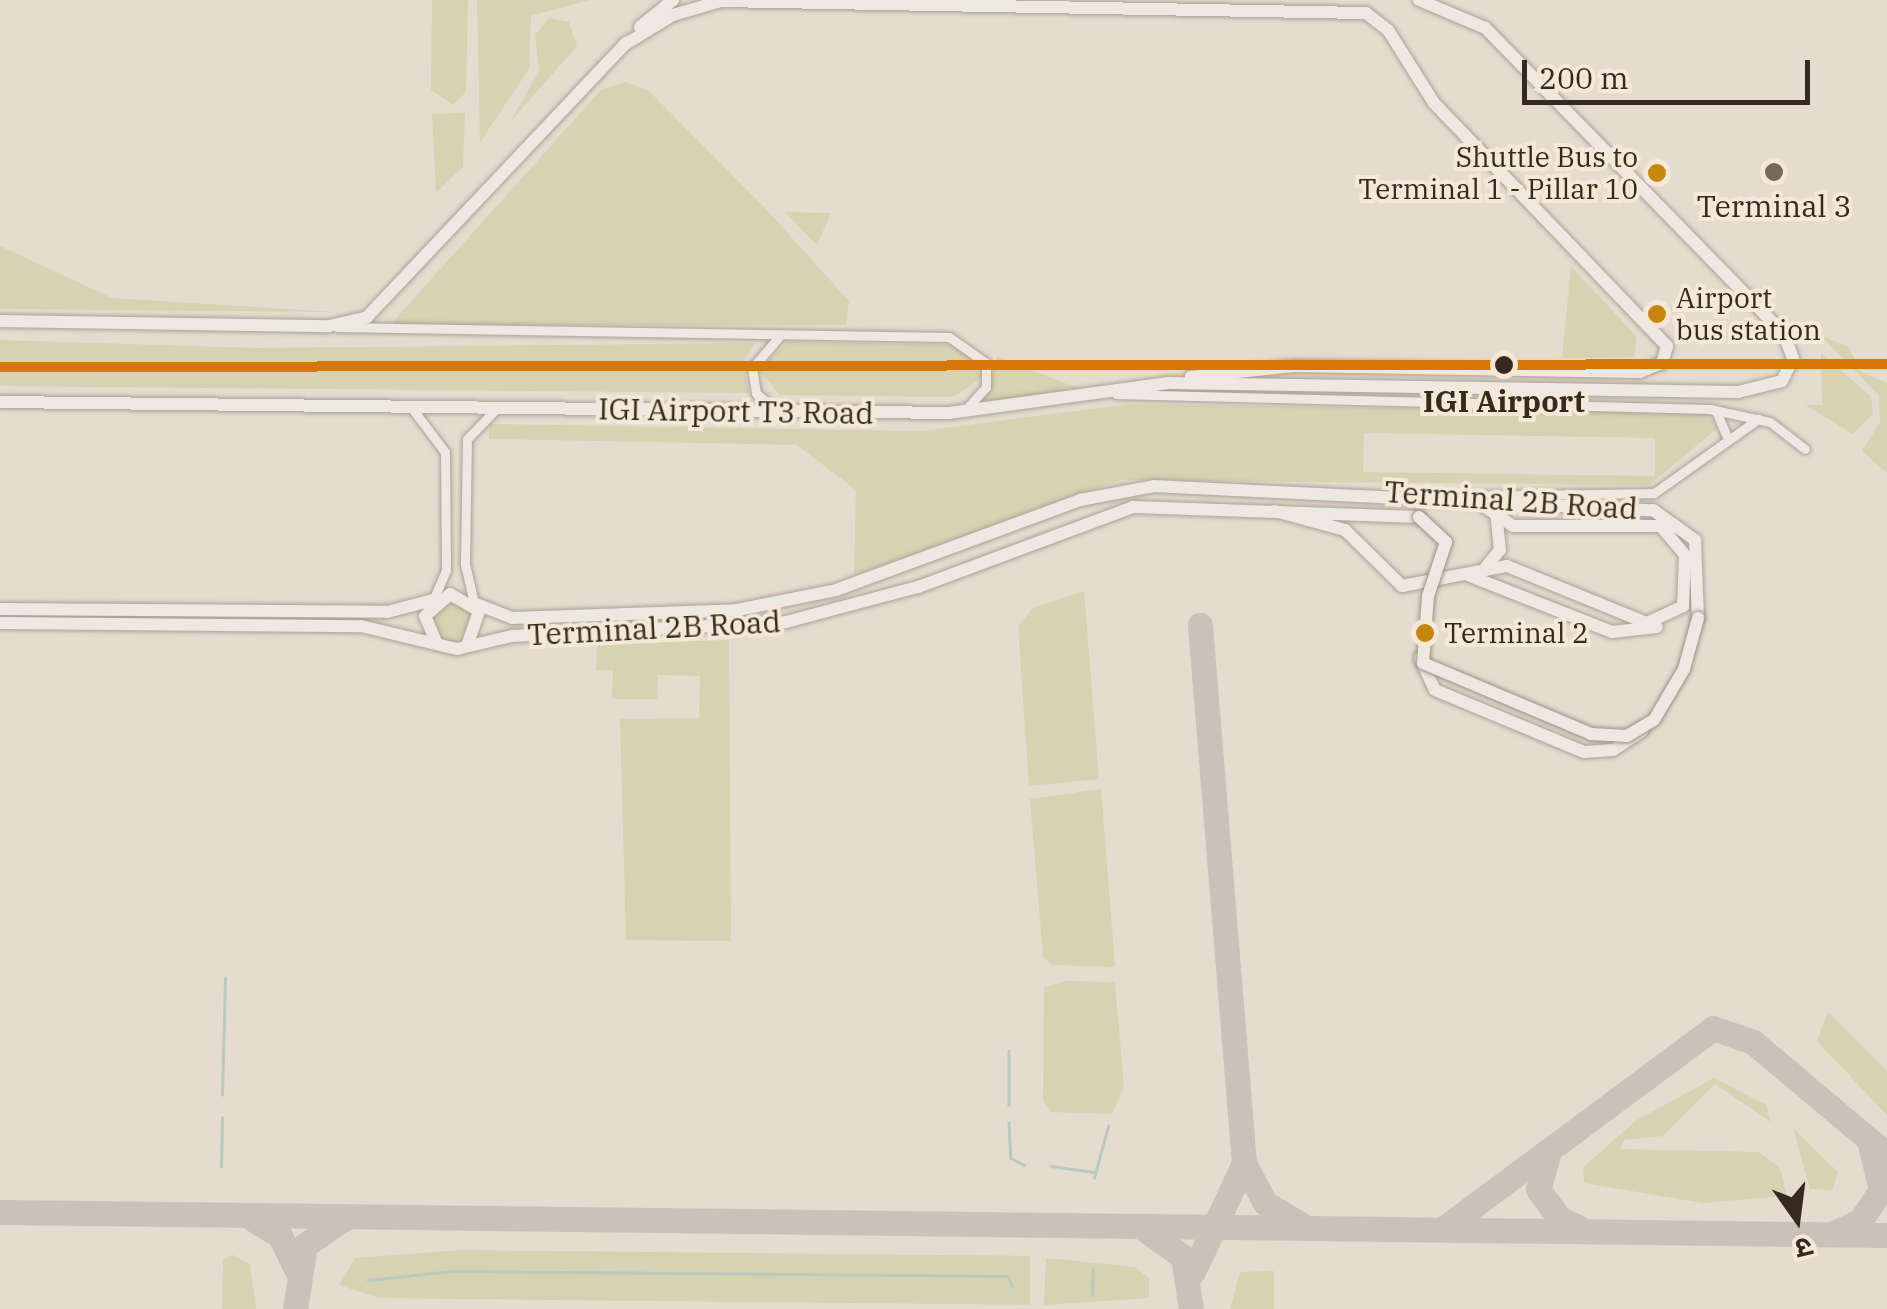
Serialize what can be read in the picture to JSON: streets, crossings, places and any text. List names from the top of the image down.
{
  "streets": {
    "main road": ["IGI Airport T3 Road", "Terminal 2B Road"]
  },
  "places": [
    "Terminal 3",
    "Shuttle Bus to Terminal 1 - Pillar 10",
    "Airport bus station",
    "IGI Airport",
    "Terminal 2"
  ],
  "scale_bar": "200 m",
  "north": "bottom"
}
